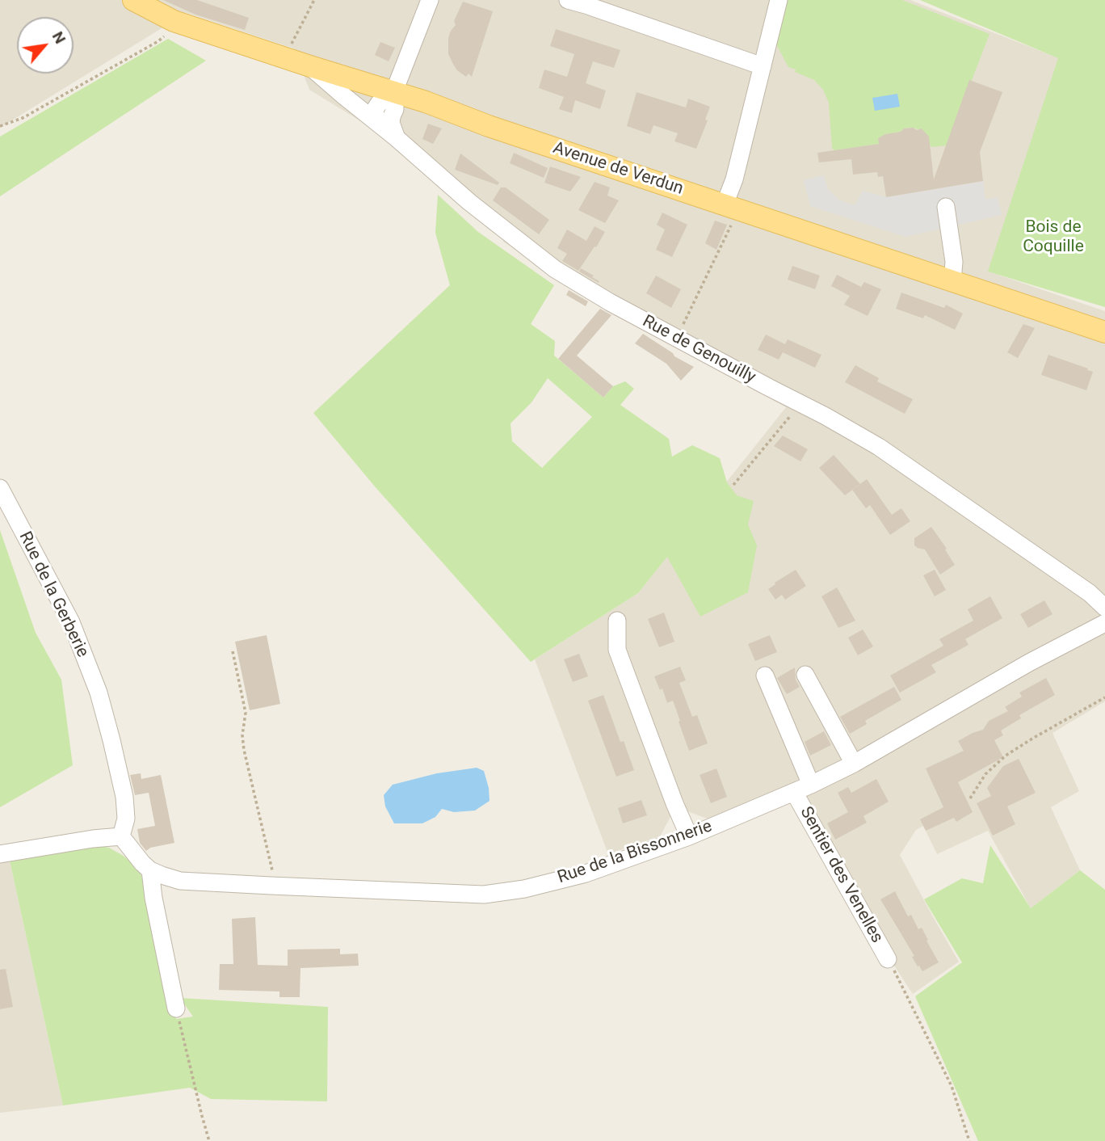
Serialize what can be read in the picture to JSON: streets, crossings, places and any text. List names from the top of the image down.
{
  "streets": {
    "main road": ["Avenue de Verdun"],
    "street": [
      "Rue de Genouilly",
      "Rue de la Gerberie",
      "Rue de la Bissonnerie",
      "Sentier des Venelles"
    ]
  },
  "crossings": [
    ["Avenue de Verdun", "Rue de Genouilly"],
    ["Rue de la Gerberie", "Rue de la Bissonnerie"],
    ["Rue de la Bissonnerie", "Sentier des Venelles"]
  ],
  "parks": ["Bois de Coquille"],
  "north": "top right"
}
